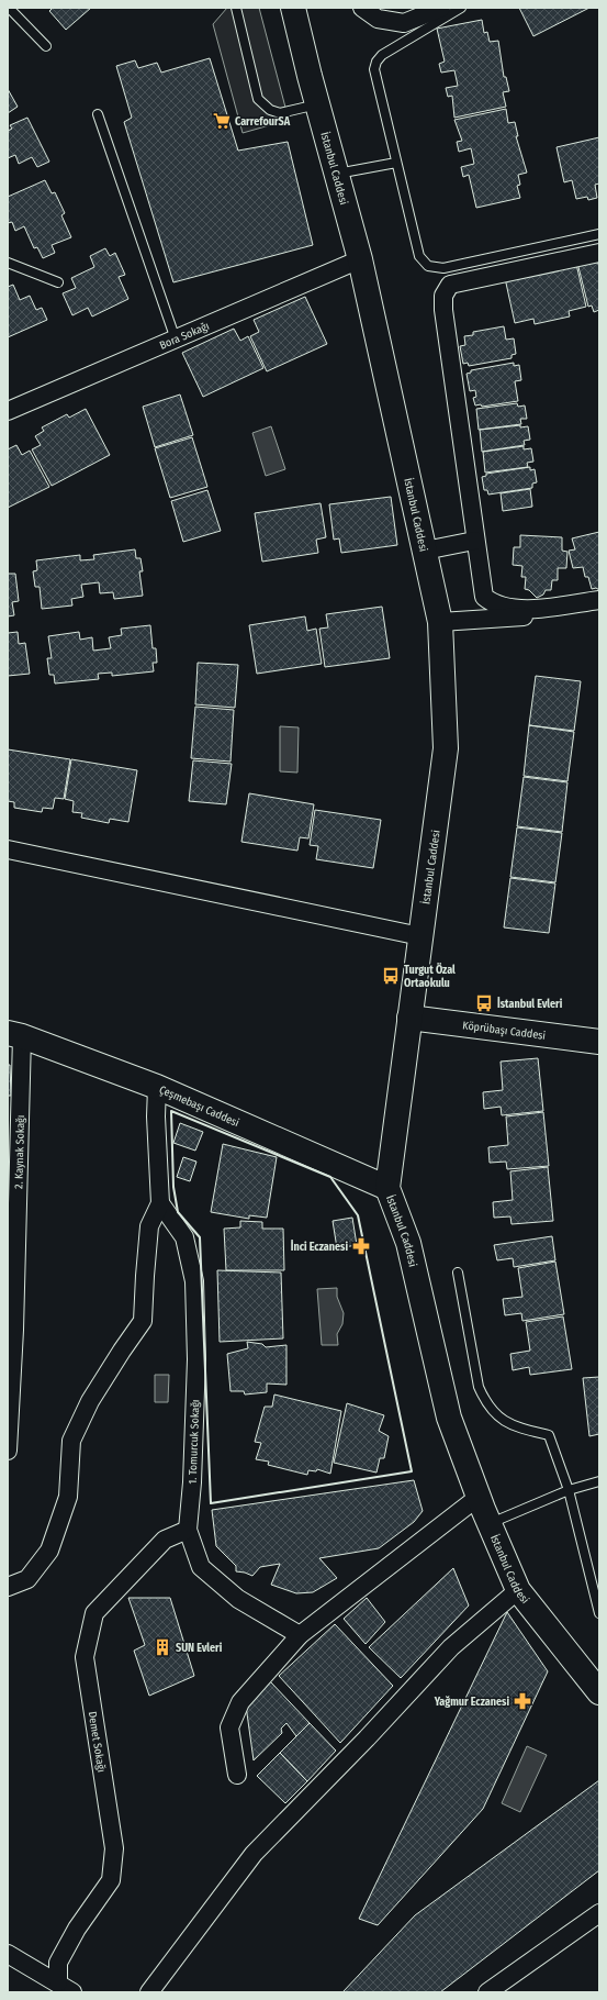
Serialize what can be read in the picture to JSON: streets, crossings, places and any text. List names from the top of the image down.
{
  "streets": {
    "main road": ["İstanbul Caddesi", "Köprübaşı Caddesi", "Çeşmebaşı Caddesi"],
    "street": [
      "Bora Sokağı",
      "2. Kaynak Sokağı",
      "1. Tomurcuk Sokağı",
      "Demet Sokağı"
    ]
  },
  "crossings": [
    ["İstanbul Caddesi", "Bora Sokağı"],
    ["İstanbul Caddesi", "Köprübaşı Caddesi"],
    ["İstanbul Caddesi", "Çeşmebaşı Caddesi"],
    ["Çeşmebaşı Caddesi", "2. Kaynak Sokağı"],
    ["1. Tomurcuk Sokağı", "Demet Sokağı"]
  ],
  "places": {
    "supermarket": ["CarrefourSA"],
    "bus stop": ["Turgut Özal Ortaokulu", "İstanbul Evleri"],
    "pharmacy": ["İnci Eczanesi", "Yağmur Eczanesi"],
    "building": ["SUN Evleri"]
  }
}
